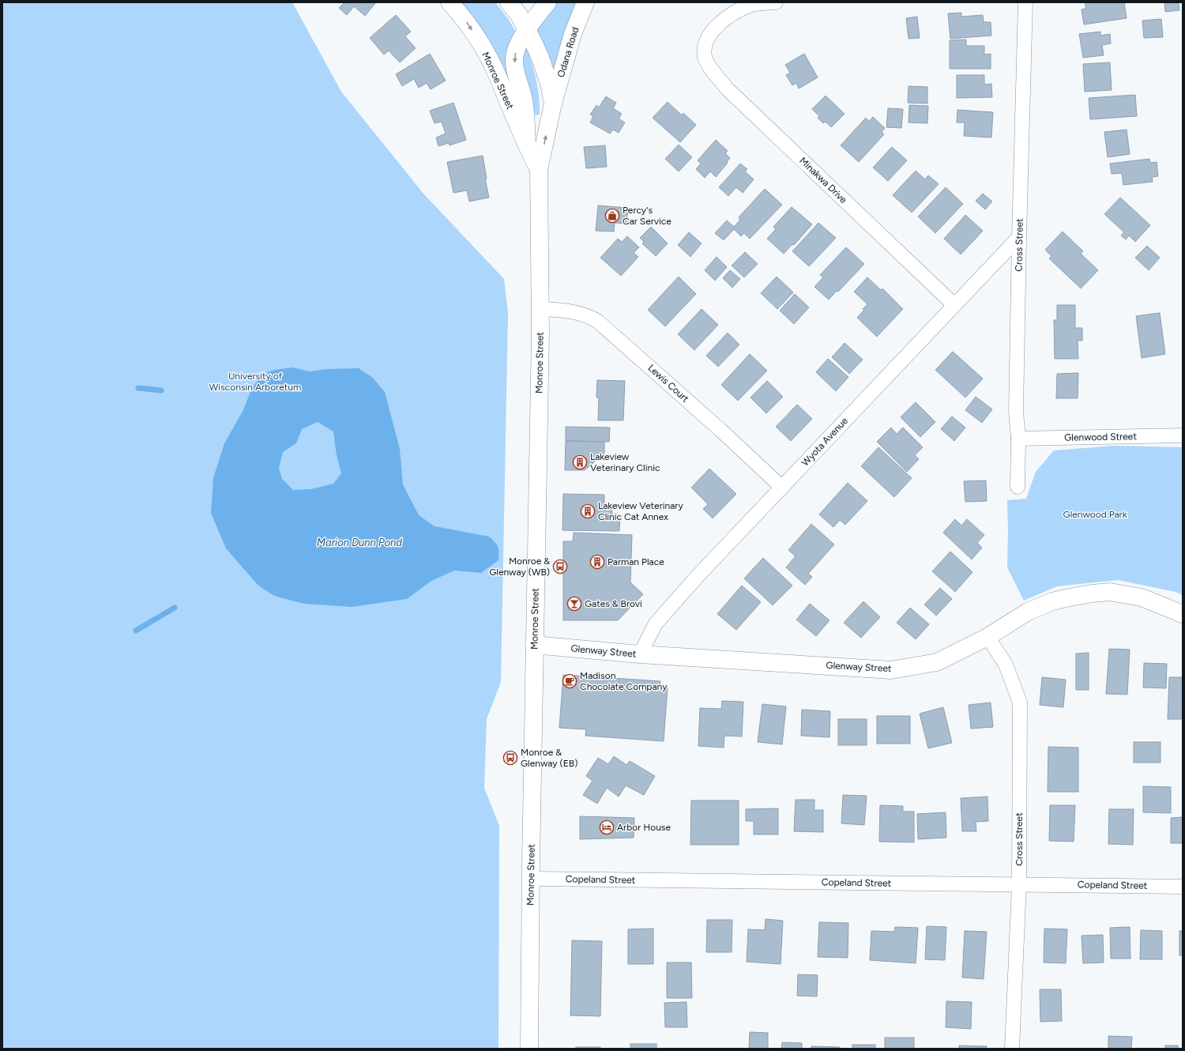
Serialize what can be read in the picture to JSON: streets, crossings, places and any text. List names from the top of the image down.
{
  "streets": {
    "main road": ["Odana Road", "Monroe Street", "Glenway Street"],
    "street": [
      "Minakwa Drive",
      "Cross Street",
      "Lewis Court",
      "Glenwood Street",
      "Wyota Avenue",
      "Copeland Street"
    ]
  },
  "crossings": [
    ["Odana Road", "Monroe Street"],
    ["Monroe Street", "Lewis Court"],
    ["Monroe Street", "Glenway Street"],
    ["Monroe Street", "Copeland Street"],
    ["Minakwa Drive", "Wyota Avenue"],
    ["Cross Street", "Glenwood Street"],
    ["Cross Street", "Wyota Avenue"],
    ["Cross Street", "Glenway Street"],
    ["Cross Street", "Copeland Street"],
    ["Lewis Court", "Wyota Avenue"],
    ["Wyota Avenue", "Glenway Street"]
  ],
  "water": ["Marion Dunn Pond"],
  "parks": ["University of Wisconsin Arboretum", "Glenwood Park"],
  "places": {
    "shop": ["Percy's Car Service"],
    "building": ["Lakeview Veterinary Clinic", "Lakeview Veterinary Clinic Cat Annex", "Parman Place"],
    "bus stop": ["Monroe & Glenway (WB)", "Monroe & Glenway (EB)"],
    "bar": ["Gates & Brovi"],
    "cafe": ["Madison Chocolate Company"],
    "hotel": ["Arbor House"]
  }
}
